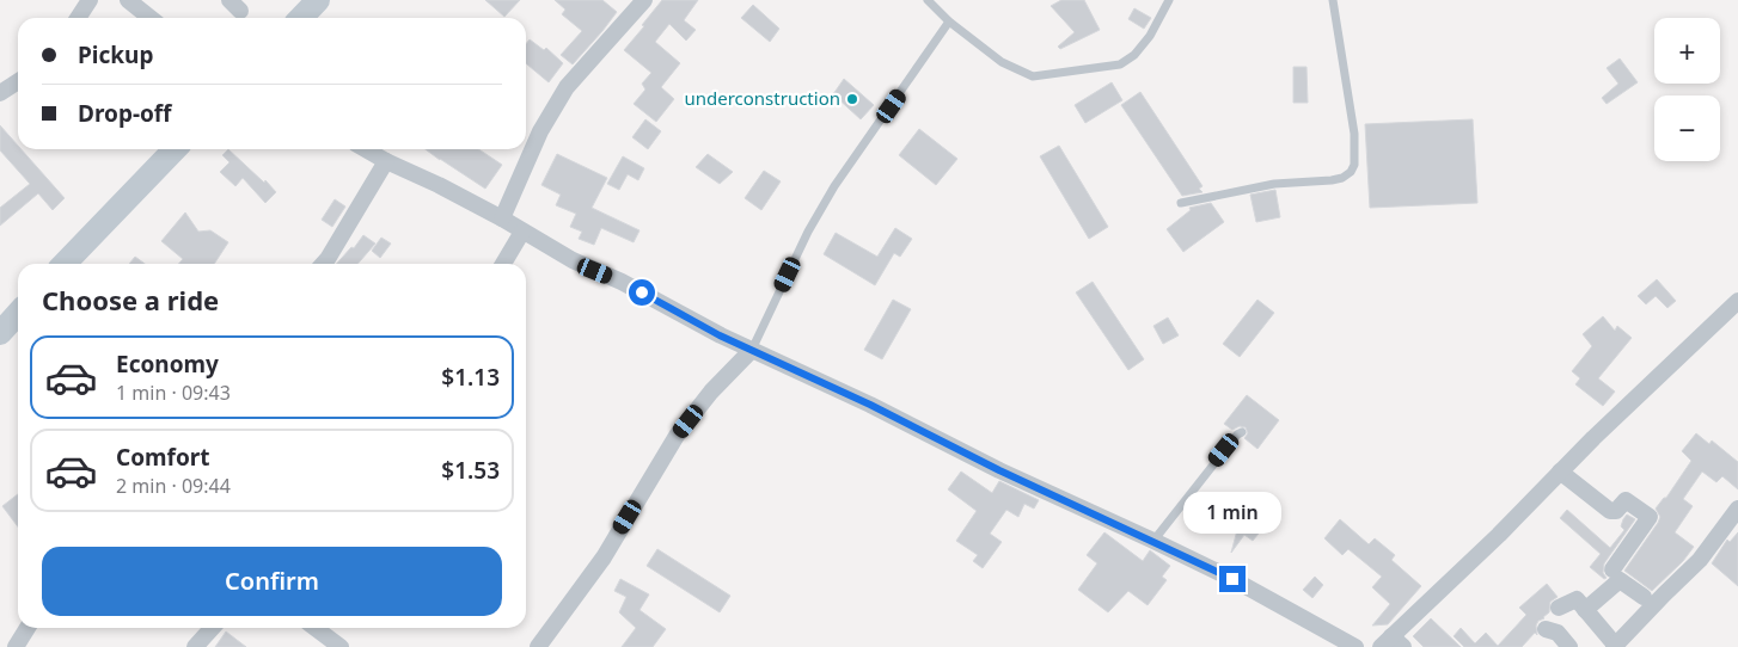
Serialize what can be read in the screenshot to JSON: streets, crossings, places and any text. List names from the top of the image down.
{
  "places": ["underconstruction"],
  "page": {
    "map_buttons": ["+", "−"],
    "banner": ["Pickup", "Drop-off"],
    "heading": "Choose a ride",
    "list": [
      {
        "name": "Economy",
        "note": "1 min · 09:43",
        "value": "$1.13"
      },
      {
        "name": "Comfort",
        "note": "2 min · 09:44",
        "value": "$1.53"
      }
    ],
    "bubble": "1 min",
    "buttons": "Confirm"
  }
}
